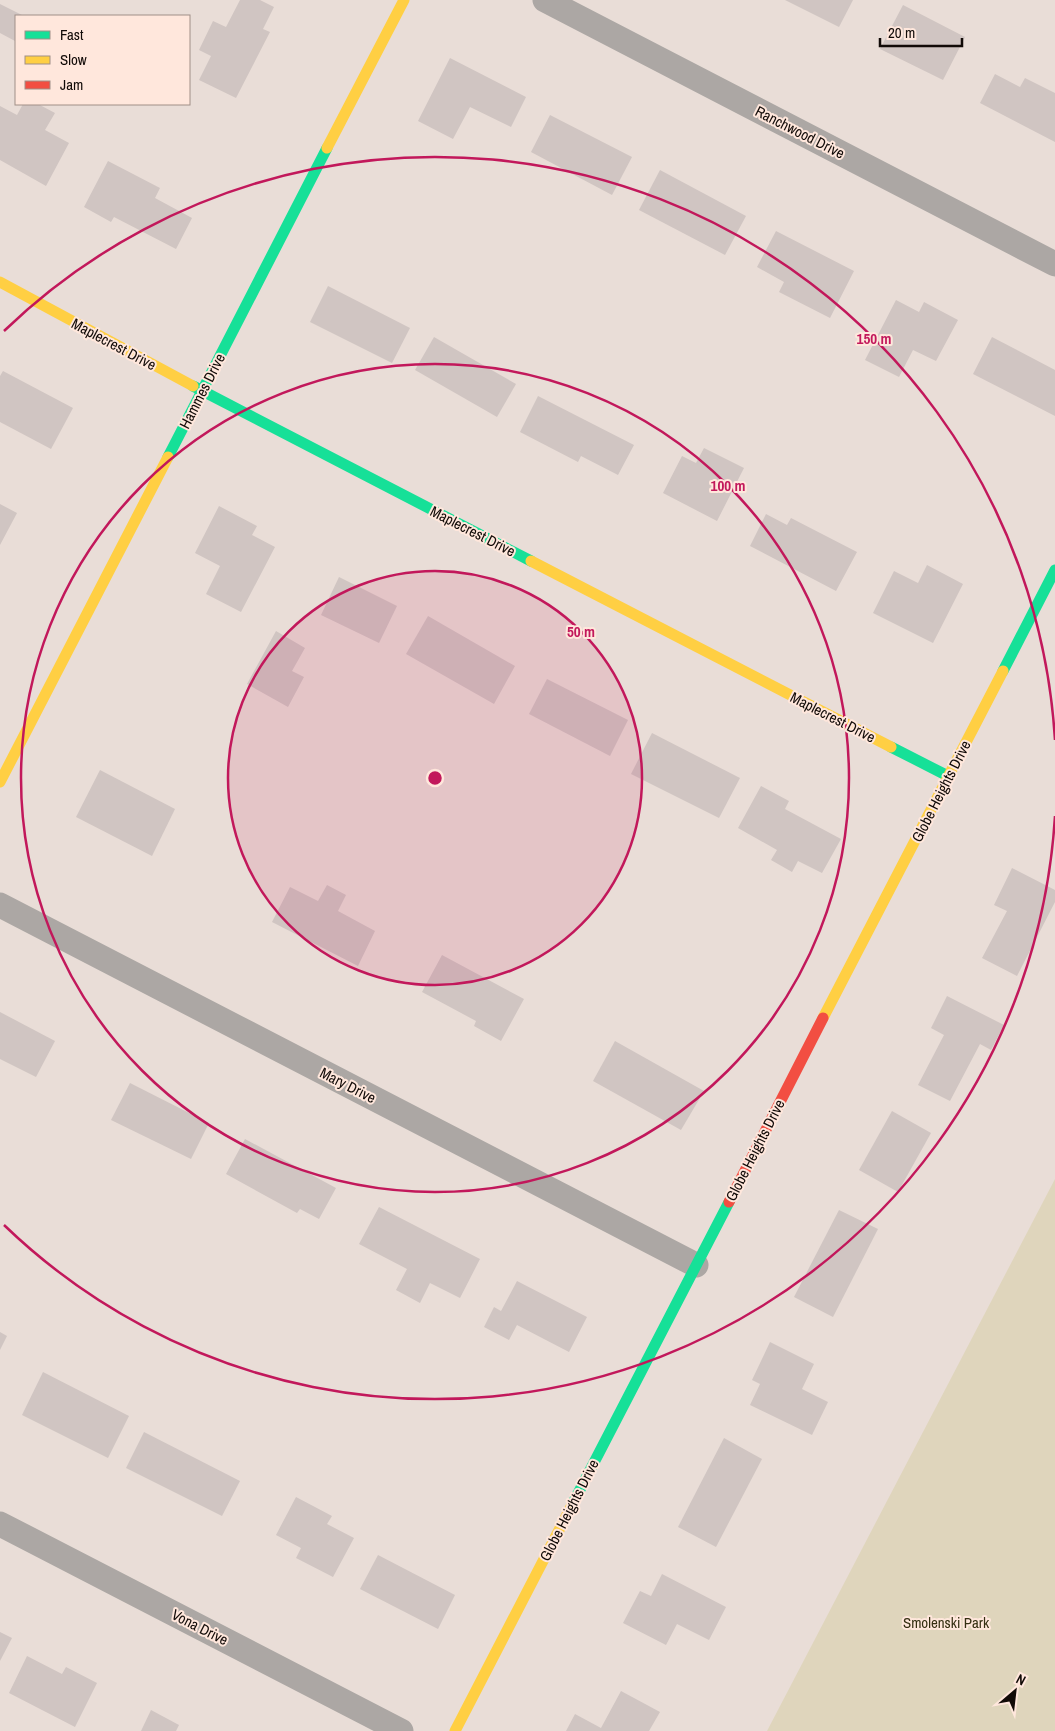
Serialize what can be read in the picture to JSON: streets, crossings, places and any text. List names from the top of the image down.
{
  "streets": {
    "street": [
      "Ranchwood Drive",
      "Maplecrest Drive",
      "Hammes Drive",
      "Globe Heights Drive",
      "Mary Drive",
      "Vona Drive"
    ]
  },
  "crossings": [
    ["Maplecrest Drive", "Hammes Drive"],
    ["Maplecrest Drive", "Globe Heights Drive"],
    ["Globe Heights Drive", "Mary Drive"]
  ],
  "parks": ["Smolenski Park"],
  "legend": ["Fast", "Slow", "Jam"],
  "scale_bar": "20 m",
  "north": "top right",
  "rings": ["150 m", "100 m", "50 m"]
}
